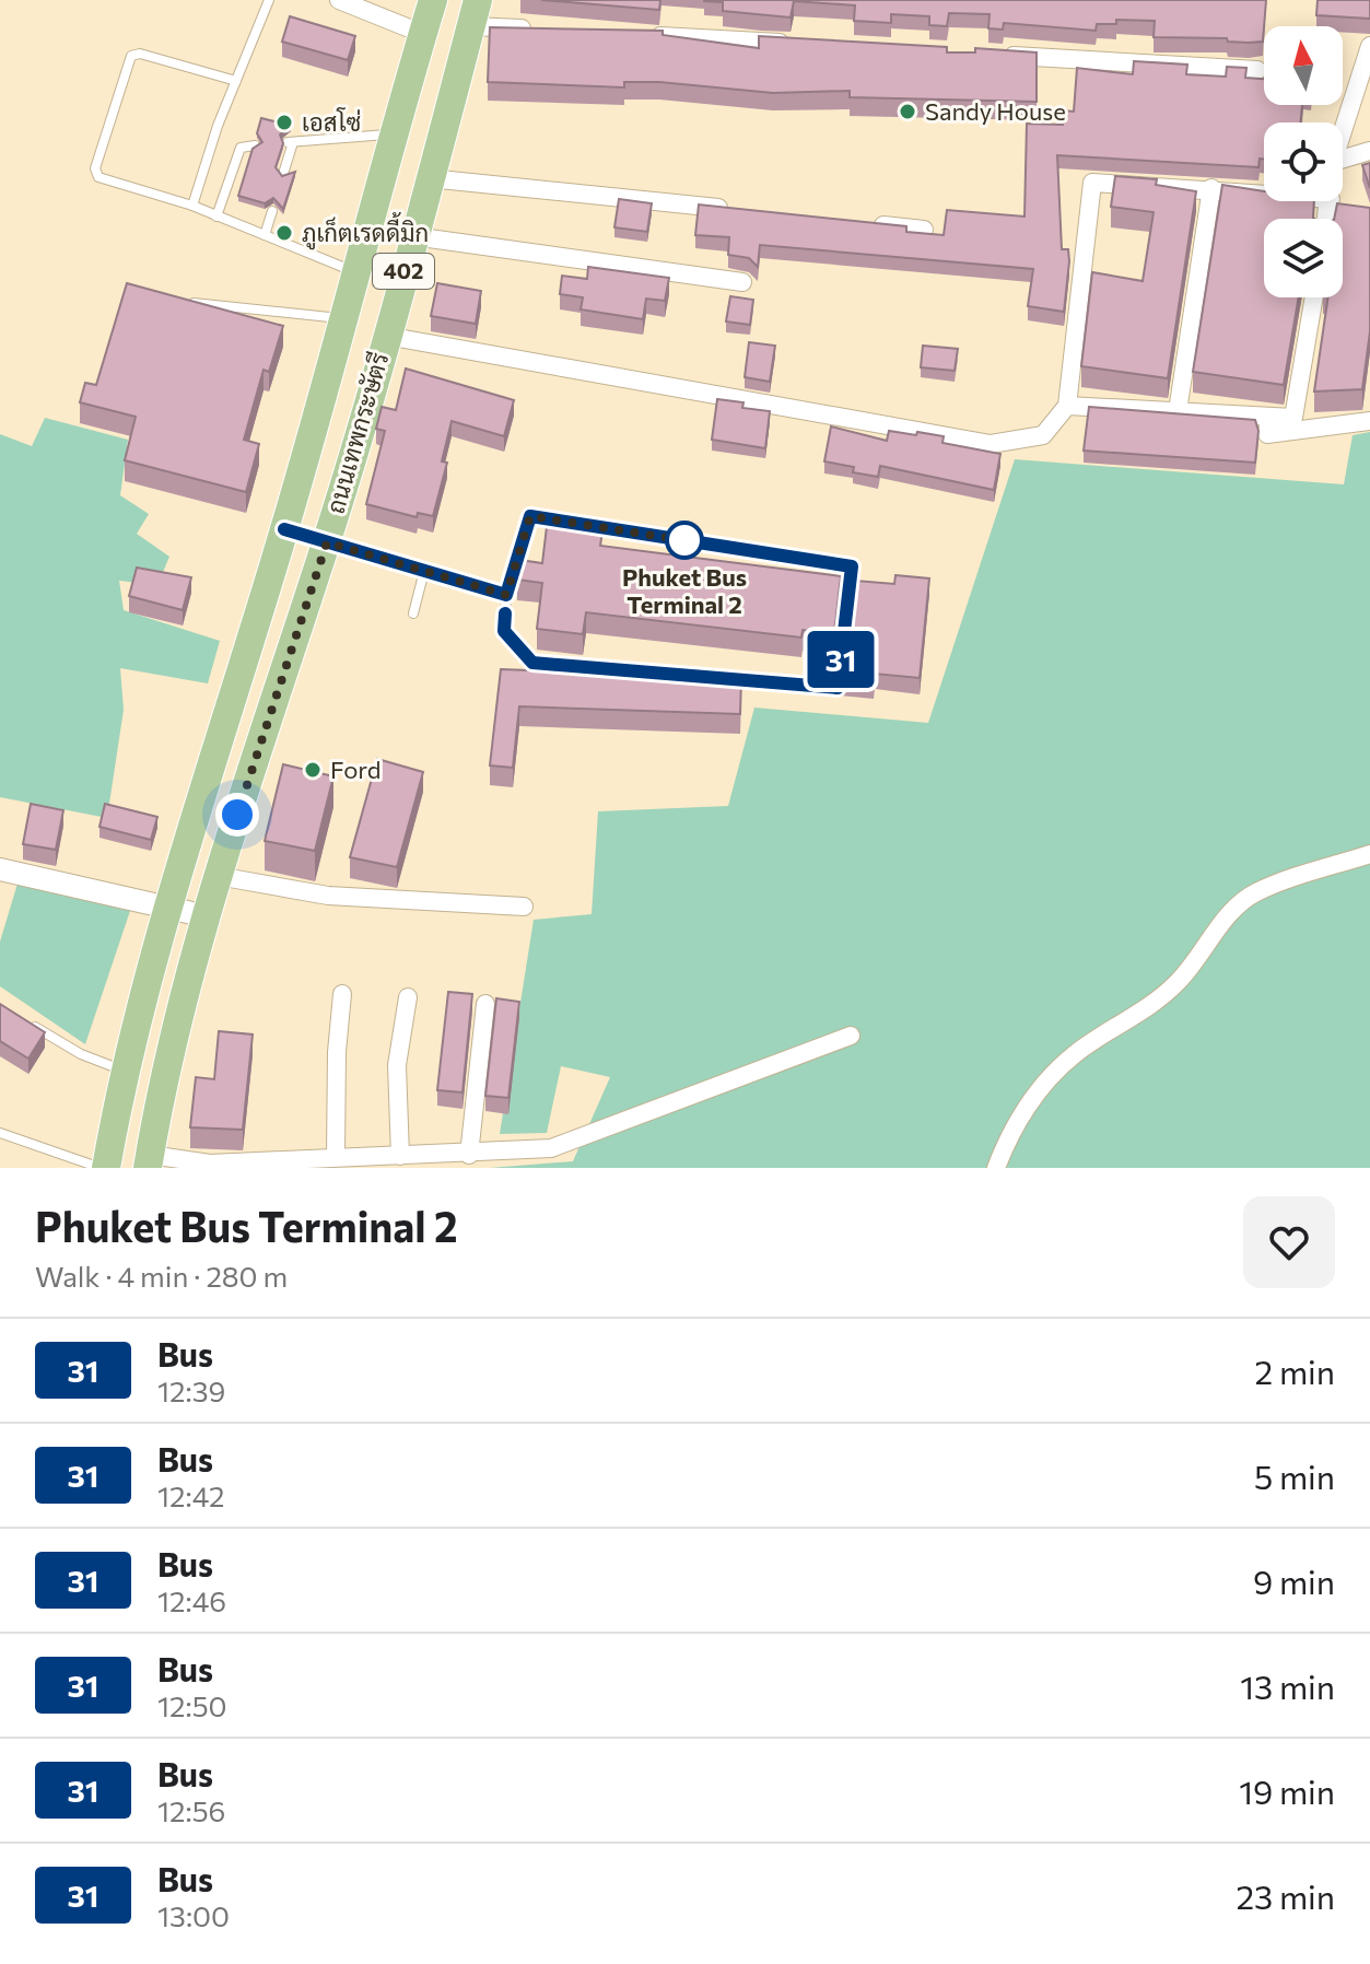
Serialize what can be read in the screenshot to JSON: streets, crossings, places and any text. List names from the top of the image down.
{
  "streets": {
    "main road": ["402", "ถนนเทพกระษัตรี"]
  },
  "places": [
    "Sandy House",
    "เอสโซ่",
    "ภูเก็ตเรดดี้มิก",
    "Phuket Bus Terminal 2",
    "Ford"
  ],
  "lines": ["bus line 31"],
  "north": "top",
  "page": {
    "on_map": "31",
    "heading": ["Phuket Bus Terminal 2", "Walk · 4 min · 280 m"],
    "list": [
      {
        "mark": "31",
        "name": "Bus",
        "note": "12:39",
        "value": "2 min"
      },
      {
        "mark": "31",
        "name": "Bus",
        "note": "12:42",
        "value": "5 min"
      },
      {
        "mark": "31",
        "name": "Bus",
        "note": "12:46",
        "value": "9 min"
      },
      {
        "mark": "31",
        "name": "Bus",
        "note": "12:50",
        "value": "13 min"
      },
      {
        "mark": "31",
        "name": "Bus",
        "note": "12:56",
        "value": "19 min"
      },
      {
        "mark": "31",
        "name": "Bus",
        "note": "13:00",
        "value": "23 min"
      }
    ]
  }
}
